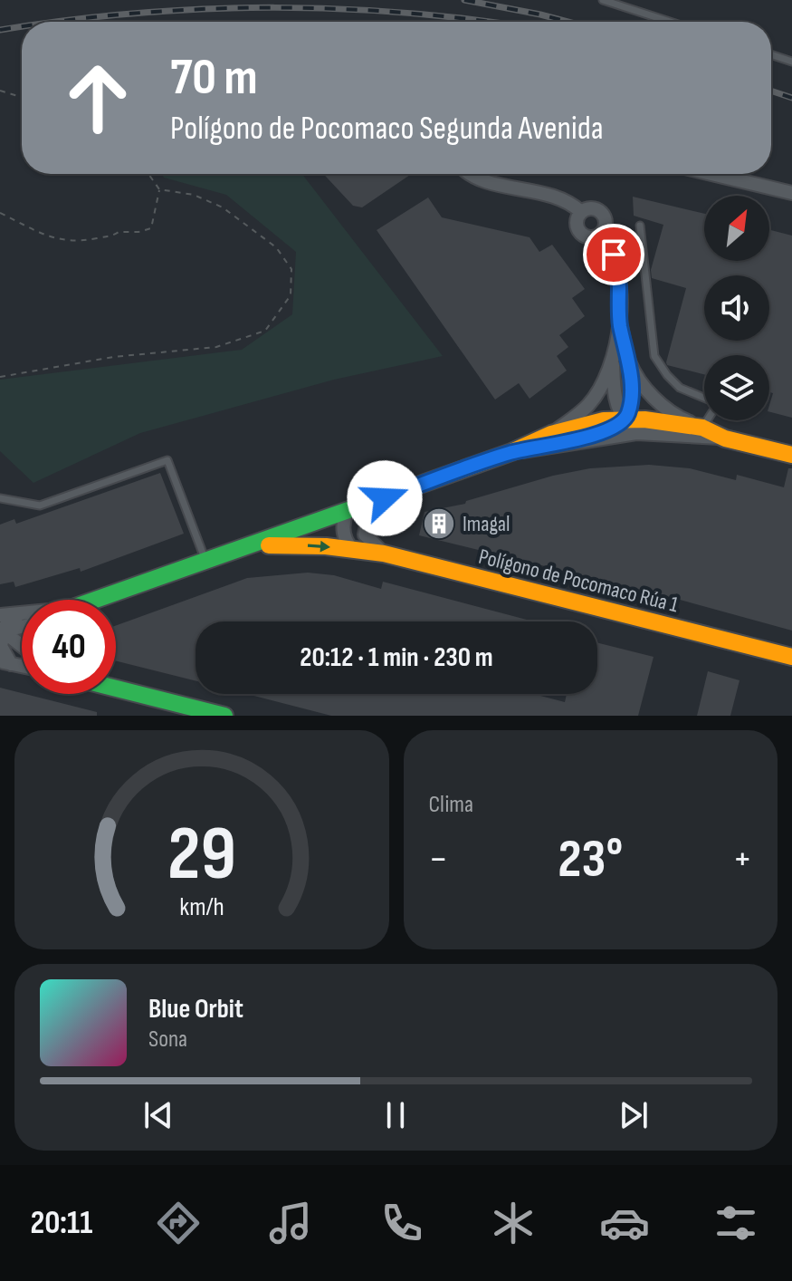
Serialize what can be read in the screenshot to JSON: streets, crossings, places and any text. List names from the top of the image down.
{
  "streets": {
    "street": ["Polígono de Pocomaco Rúa 1"]
  },
  "places": {
    "building": ["Imagal"]
  },
  "north": "top right",
  "page": {
    "turn": ["70 m", "Polígono de Pocomaco Segunda Avenida"],
    "limit": "40",
    "trip": "20:12 · 1 min · 230 m",
    "tile": "Clima",
    "heat": ["−", "23°", "+"],
    "song": ["Blue Orbit", "Sona"],
    "tabs": "20:11",
    "gauge": ["29", "km/h"]
  }
}
